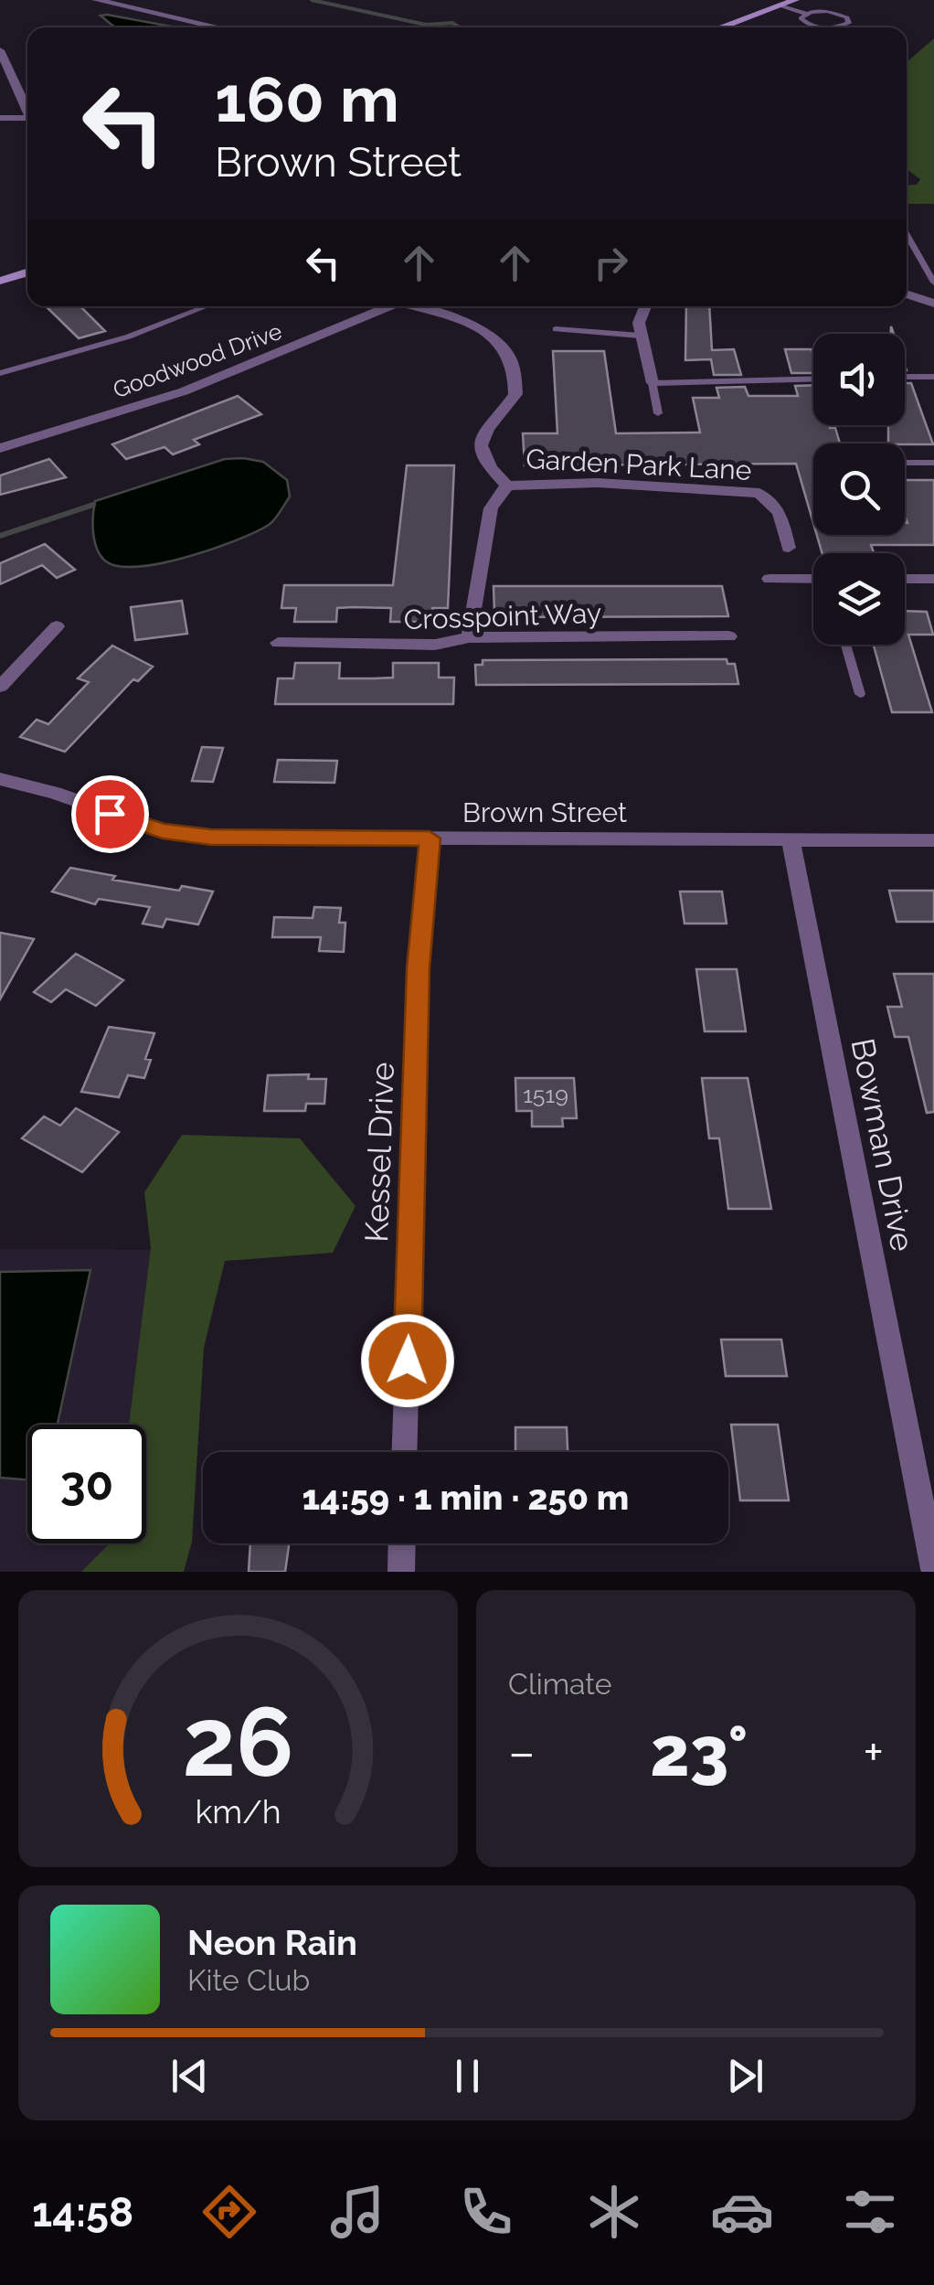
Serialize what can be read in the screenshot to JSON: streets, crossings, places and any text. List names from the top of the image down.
{
  "streets": {
    "street": [
      "Goodwood Drive",
      "Garden Park Lane",
      "Crosspoint Way",
      "Brown Street",
      "Bowman Drive",
      "Kessel Drive"
    ]
  },
  "crossings": [
    ["Brown Street", "Bowman Drive"],
    ["Brown Street", "Kessel Drive"]
  ],
  "house_numbers": ["1519"],
  "page": {
    "turn": ["160 m", "Brown Street"],
    "limit": "30",
    "trip": "14:59 · 1 min · 250 m",
    "tile": "Climate",
    "heat": ["−", "23°", "+"],
    "song": ["Neon Rain", "Kite Club"],
    "tabs": "14:58",
    "gauge": ["26", "km/h"]
  }
}
